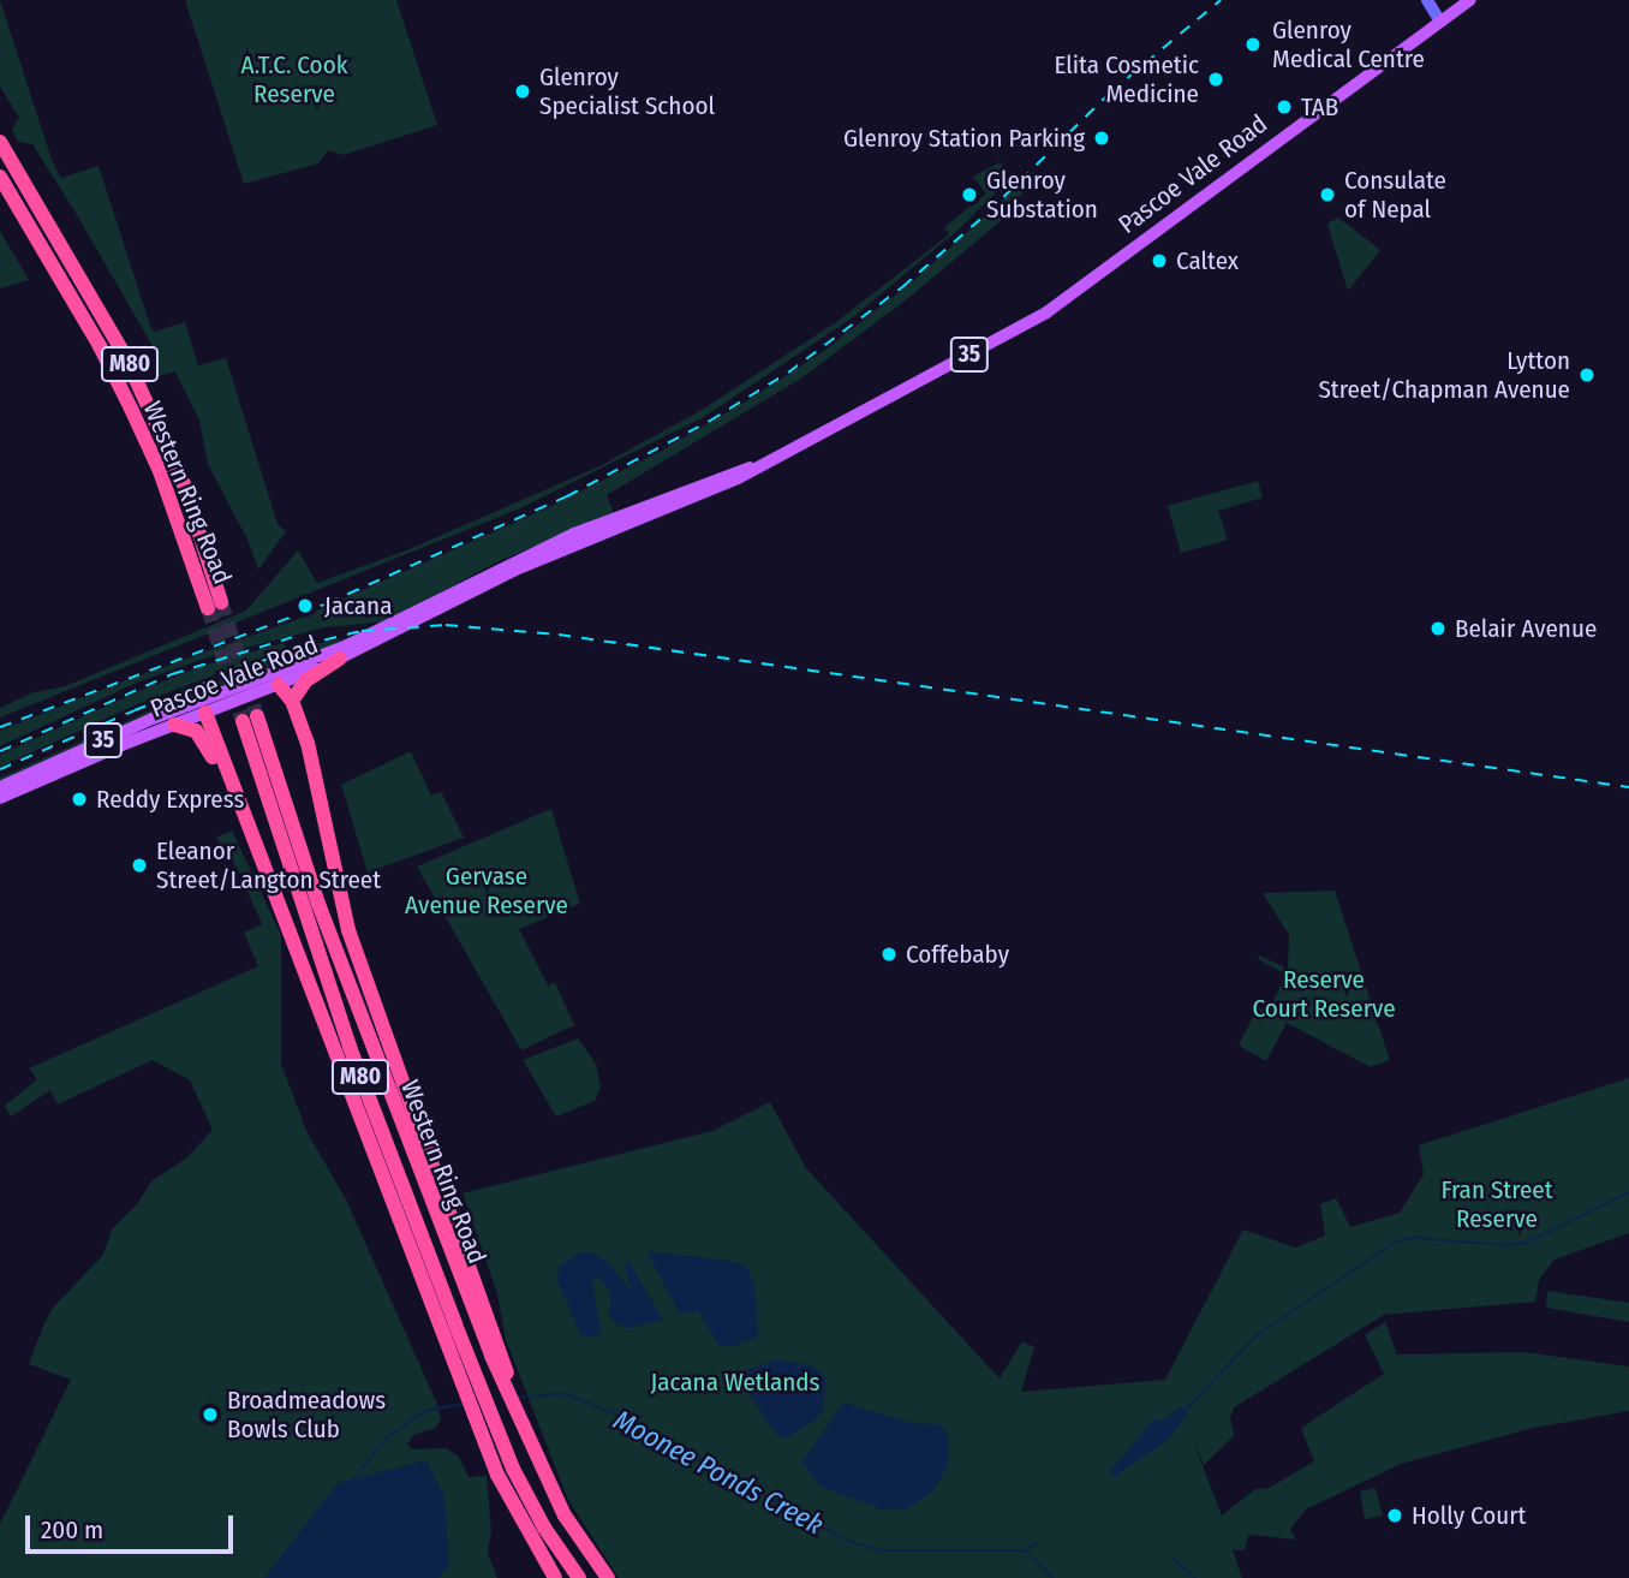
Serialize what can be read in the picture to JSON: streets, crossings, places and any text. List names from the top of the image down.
{
  "streets": {
    "highway": ["M80", "Western Ring Road"],
    "main road": ["Pascoe Vale Road", "35"]
  },
  "water": ["Moonee Ponds Creek"],
  "parks": [
    "A.T.C. Cook Reserve",
    "Gervase Avenue Reserve",
    "Reserve Court Reserve",
    "Fran Street Reserve",
    "Jacana Wetlands"
  ],
  "places": [
    "Glenroy Medical Centre",
    "Elita Cosmetic Medicine",
    "Glenroy Specialist School",
    "TAB",
    "Glenroy Station Parking",
    "Glenroy Substation",
    "Consulate of Nepal",
    "Caltex",
    "Lytton Street/Chapman Avenue",
    "Jacana",
    "Belair Avenue",
    "Reddy Express",
    "Eleanor Street/Langton Street",
    "Coffebaby",
    "Broadmeadows Bowls Club",
    "Holly Court"
  ],
  "scale_bar": "200 m"
}
